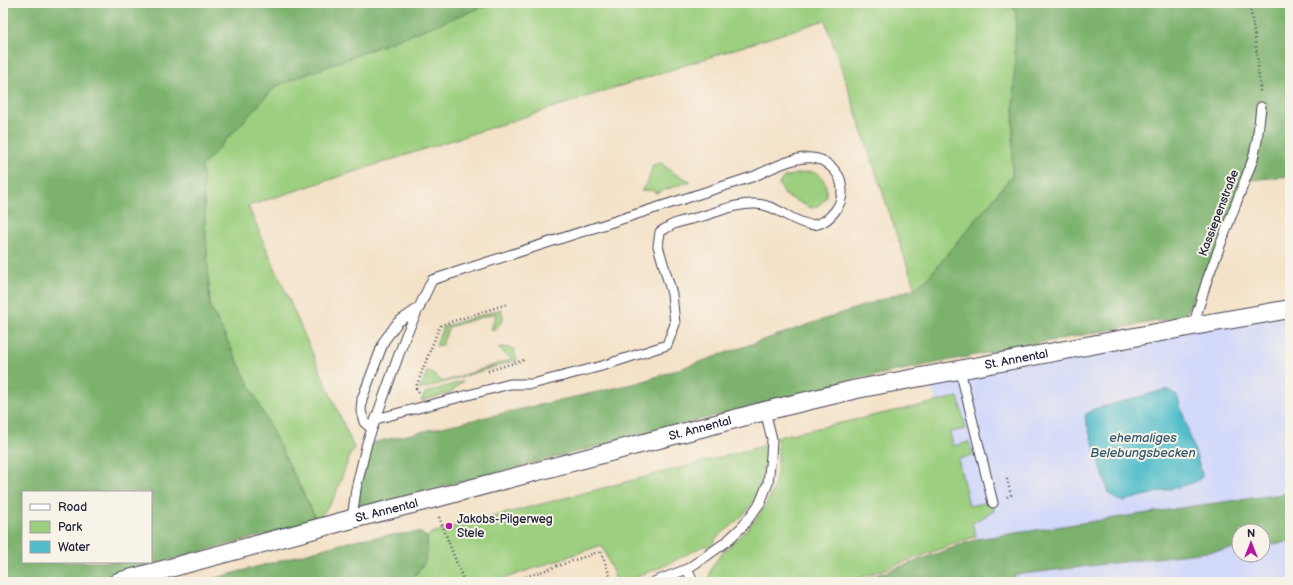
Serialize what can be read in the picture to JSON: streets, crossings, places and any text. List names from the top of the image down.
{
  "streets": {
    "street": ["St. Annental"],
    "lane": ["Kassiepenstraße"]
  },
  "crossings": [
    ["Kassiepenstraße", "St. Annental"]
  ],
  "water": ["ehemaliges Belebungsbecken"],
  "places": ["Jakobs-Pilgerweg Stele"],
  "legend": ["Road", "Park", "Water"],
  "north": "top"
}
